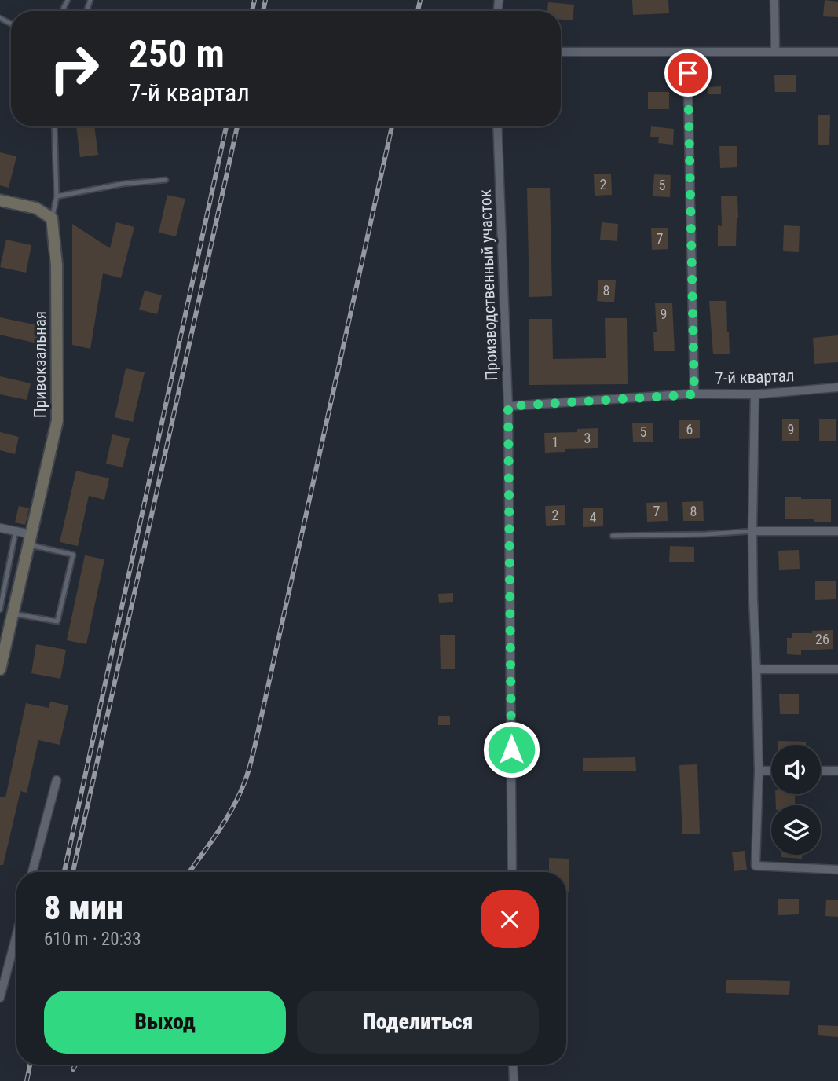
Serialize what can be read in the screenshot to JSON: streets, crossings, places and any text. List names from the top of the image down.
{
  "streets": {
    "street": ["Производственный участок", "Привокзальная", "7-й квартал"]
  },
  "crossings": [
    ["Производственный участок", "7-й квартал"]
  ],
  "house_numbers": [
    "2",
    "5",
    "7",
    "8",
    "9",
    "6",
    "9",
    "5",
    "3",
    "1",
    "7",
    "8",
    "2",
    "4",
    "26"
  ],
  "page": {
    "turn": ["250 m", "7-й квартал"],
    "heading": ["8 мин", "610 m · 20:33"],
    "buttons": ["Выход", "Поделиться"]
  }
}
